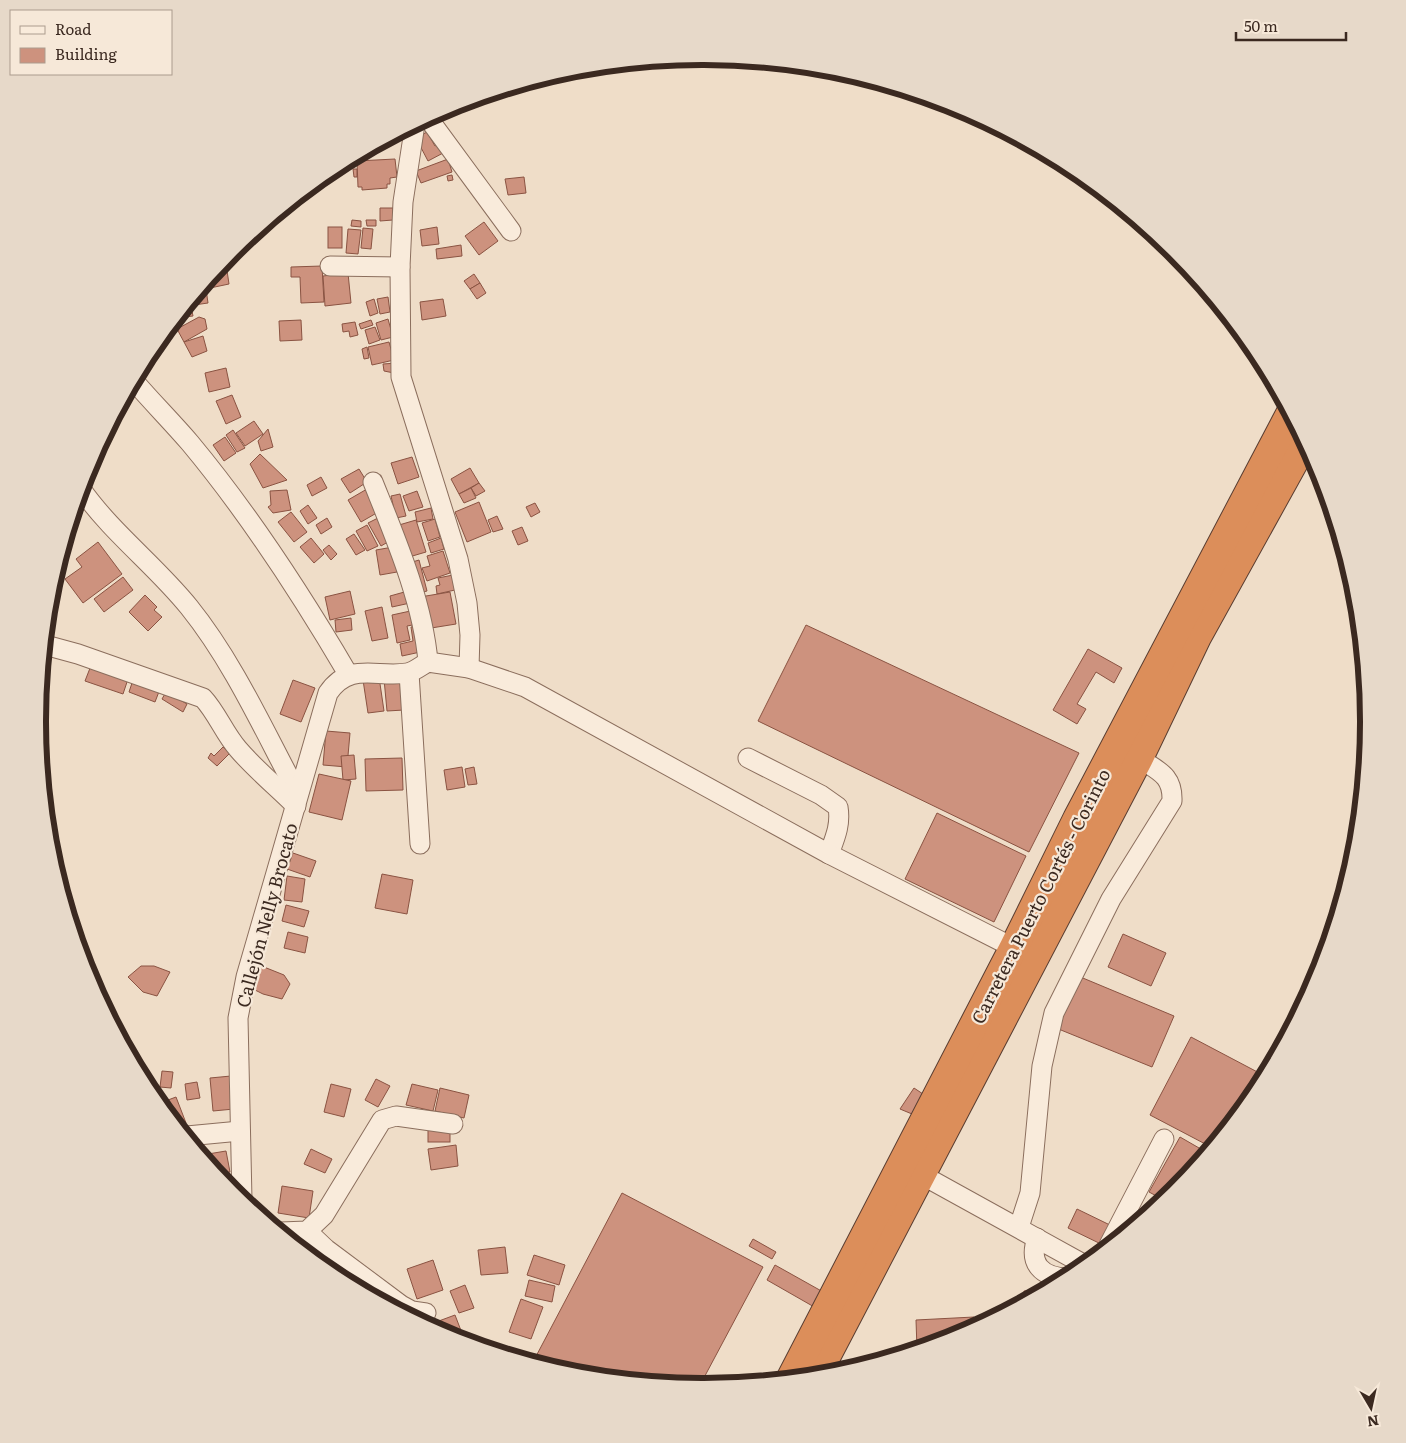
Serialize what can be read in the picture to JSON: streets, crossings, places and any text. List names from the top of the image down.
{
  "streets": {
    "highway": ["Carretera Puerto Cortés - Corinto"],
    "street": ["Callejón Nelly Brocato"]
  },
  "legend": ["Road", "Building"],
  "scale_bar": "50 m",
  "north": "bottom"
}
